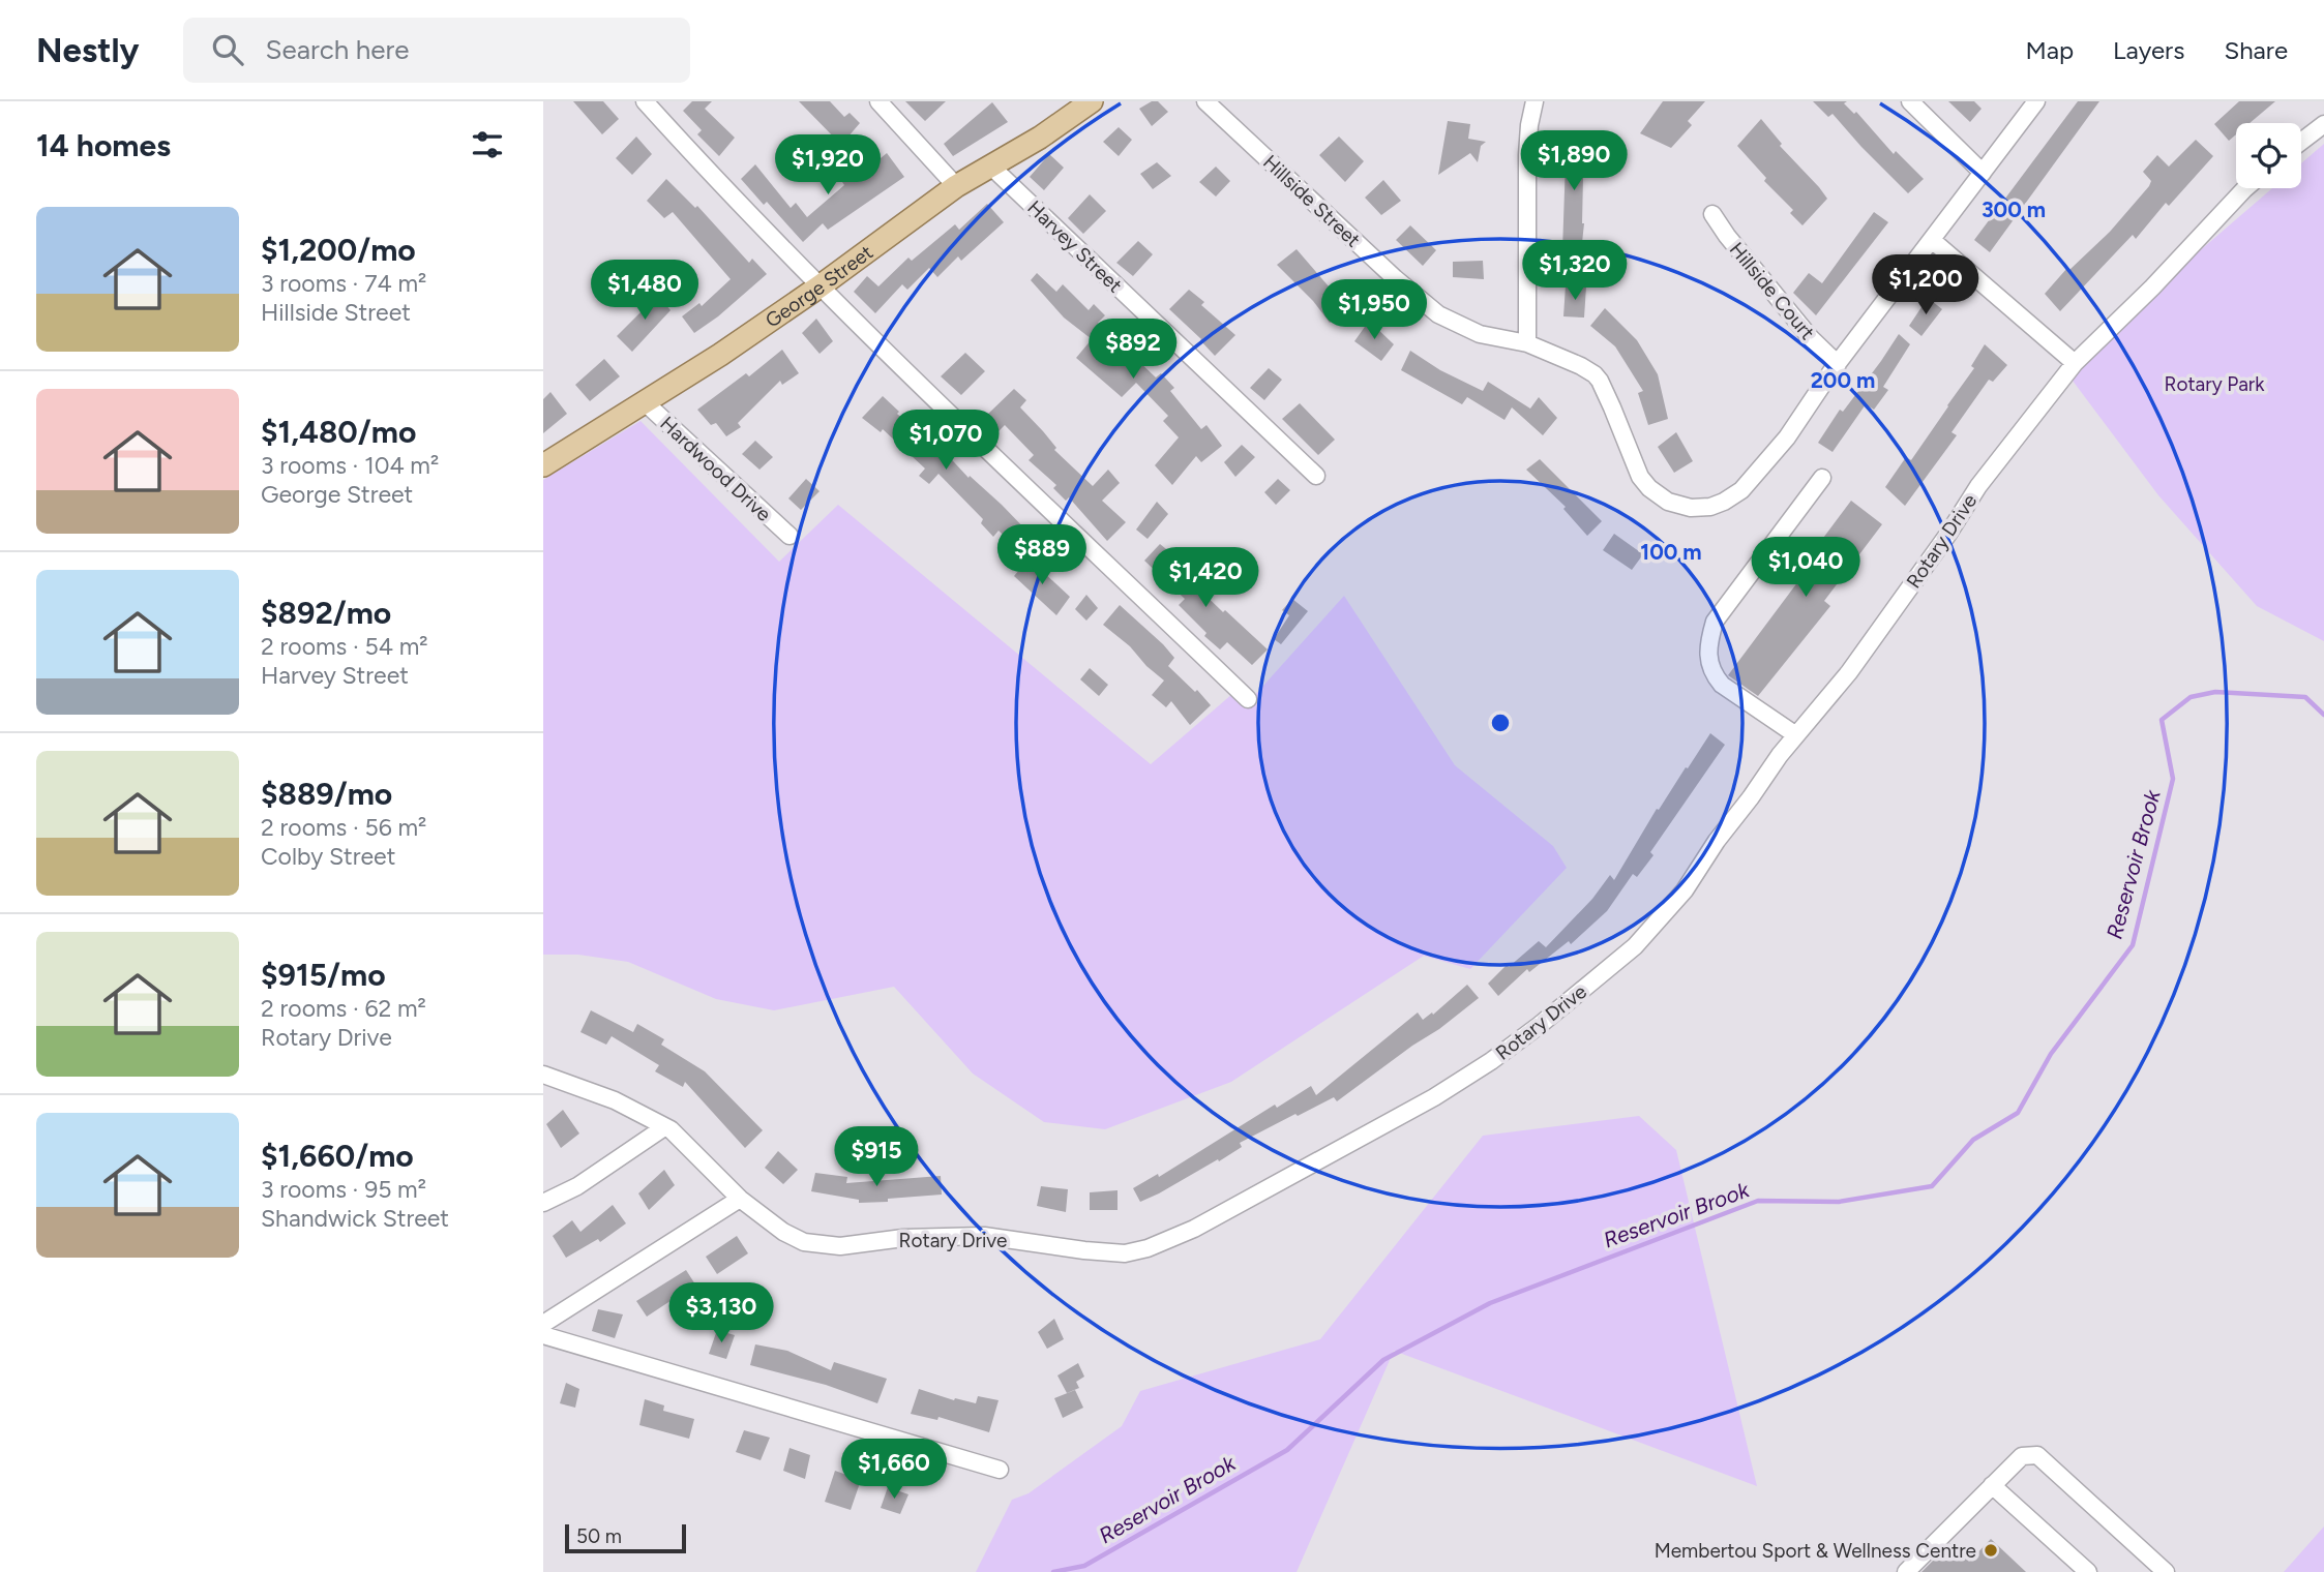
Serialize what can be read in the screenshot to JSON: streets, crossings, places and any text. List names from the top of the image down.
{
  "streets": {
    "main road": ["George Street"],
    "street": [
      "Hillside Street",
      "Harvey Street",
      "Hillside Court",
      "Hardwood Drive",
      "Rotary Drive"
    ]
  },
  "crossings": [
    ["Hillside Street", "Hillside Court"],
    ["Harvey Street", "George Street"],
    ["George Street", "Hardwood Drive"]
  ],
  "water": ["Reservoir Brook"],
  "parks": ["Rotary Park"],
  "places": ["Membertou Sport & Wellness Centre"],
  "scale_bar": "50 m",
  "page": {
    "header": "Nestly",
    "search": "Search here",
    "nav": ["Map", "Layers", "Share"],
    "heading": "14 homes",
    "price": [
      "$1,890",
      "$1,920",
      "$1,320",
      "$1,200",
      "$1,480",
      "$1,950",
      "$892",
      "$1,070",
      "$889",
      "$1,040",
      "$1,420",
      "$915",
      "$3,130",
      "$1,660"
    ],
    "list": [
      {
        "name": "$1,200/mo",
        "note": "3 rooms · 74 m² · Hillside Street"
      },
      {
        "name": "$1,480/mo",
        "note": "3 rooms · 104 m² · George Street"
      },
      {
        "name": "$892/mo",
        "note": "2 rooms · 54 m² · Harvey Street"
      },
      {
        "name": "$889/mo",
        "note": "2 rooms · 56 m² · Colby Street"
      },
      {
        "name": "$915/mo",
        "note": "2 rooms · 62 m² · Rotary Drive"
      },
      {
        "name": "$1,660/mo",
        "note": "3 rooms · 95 m² · Shandwick Street"
      }
    ],
    "scale": "50 m"
  },
  "rings": ["300 m", "200 m", "100 m"]
}
